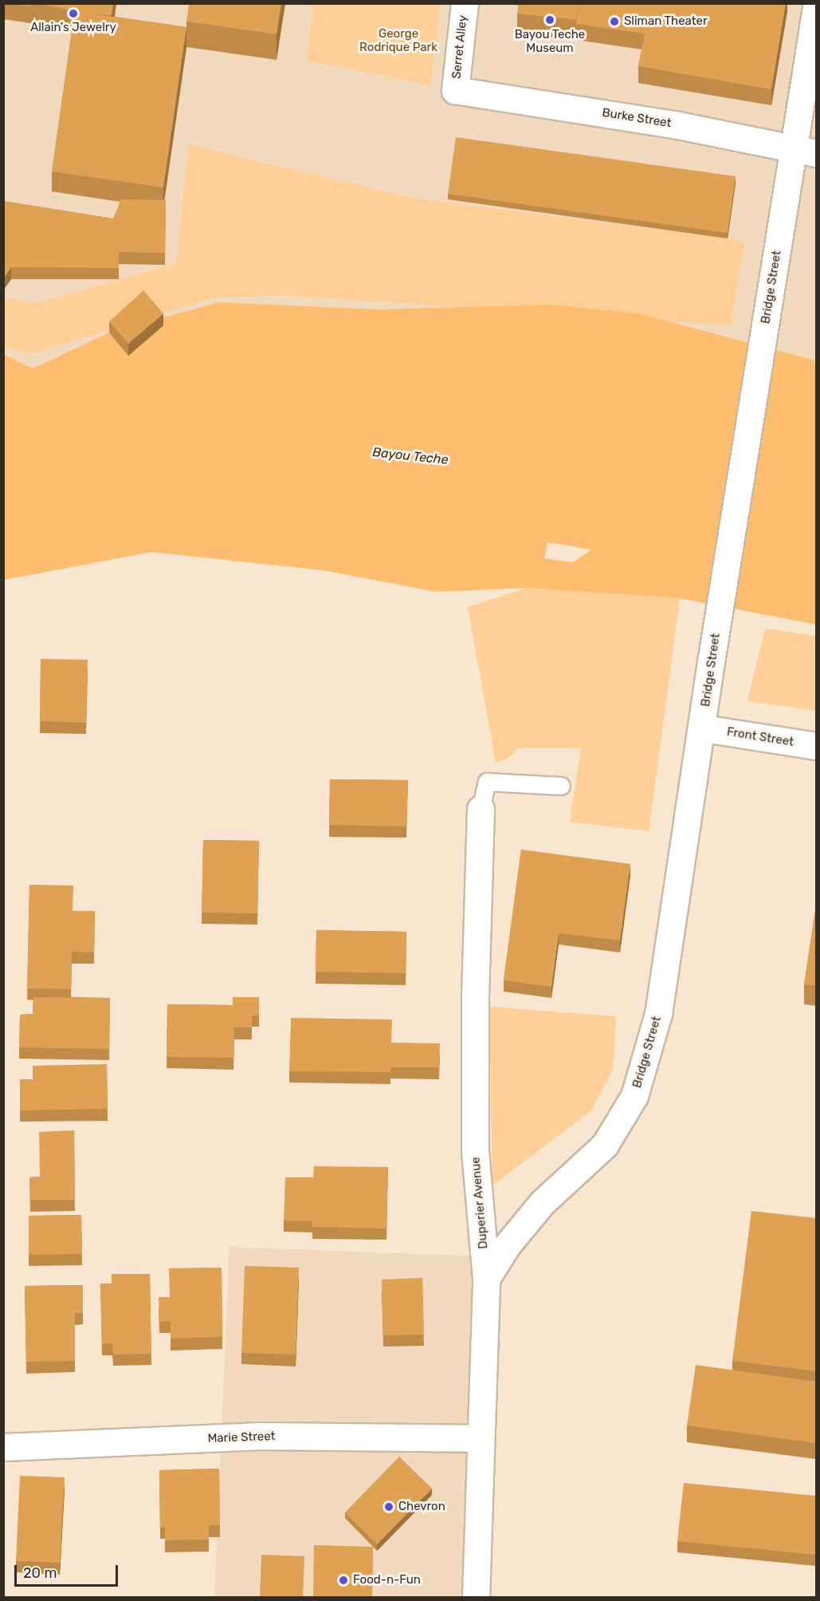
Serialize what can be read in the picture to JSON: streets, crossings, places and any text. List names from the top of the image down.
{
  "streets": {
    "main road": [
      "Serret Alley",
      "Burke Street",
      "Bridge Street",
      "Front Street",
      "Duperier Avenue",
      "Marie Street"
    ]
  },
  "crossings": [
    ["Serret Alley", "Burke Street"],
    ["Burke Street", "Bridge Street"],
    ["Bridge Street", "Front Street"],
    ["Bridge Street", "Duperier Avenue"],
    ["Duperier Avenue", "Marie Street"]
  ],
  "water": ["Bayou Teche"],
  "parks": ["George Rodrique Park"],
  "places": [
    "Allain's Jewelry",
    "Bayou Teche Museum",
    "Sliman Theater",
    "Chevron",
    "Food-n-Fun"
  ],
  "scale_bar": "20 m"
}
